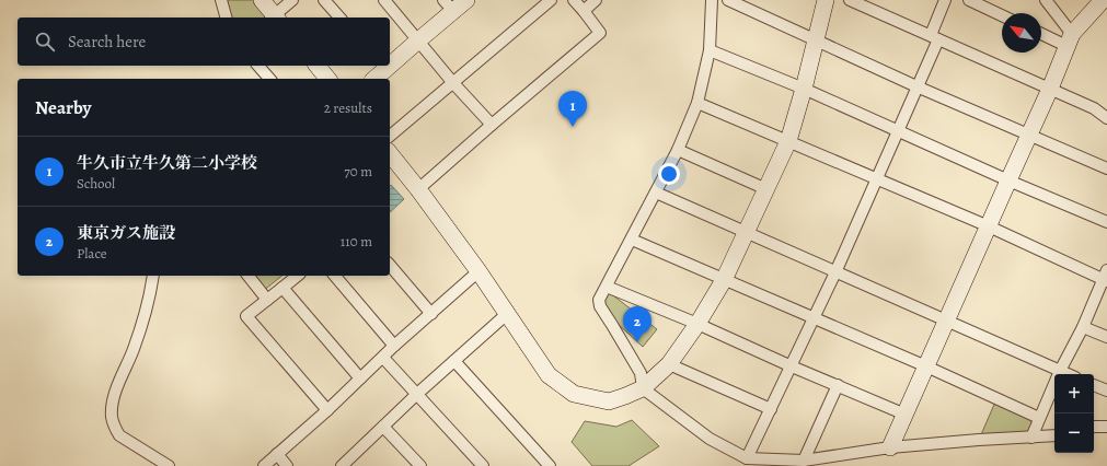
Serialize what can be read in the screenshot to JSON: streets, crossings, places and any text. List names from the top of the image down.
{
  "north": "top left",
  "page": {
    "search": "Search here",
    "heading": ["Nearby", "2 results"],
    "pins": ["1", "2"],
    "list": [
      {
        "mark": "1",
        "name": "牛久市立牛久第二小学校",
        "note": "School",
        "value": "70 m"
      },
      {
        "mark": "2",
        "name": "東京ガス施設",
        "note": "Place",
        "value": "110 m"
      }
    ],
    "map_buttons": ["+", "−"]
  }
}
